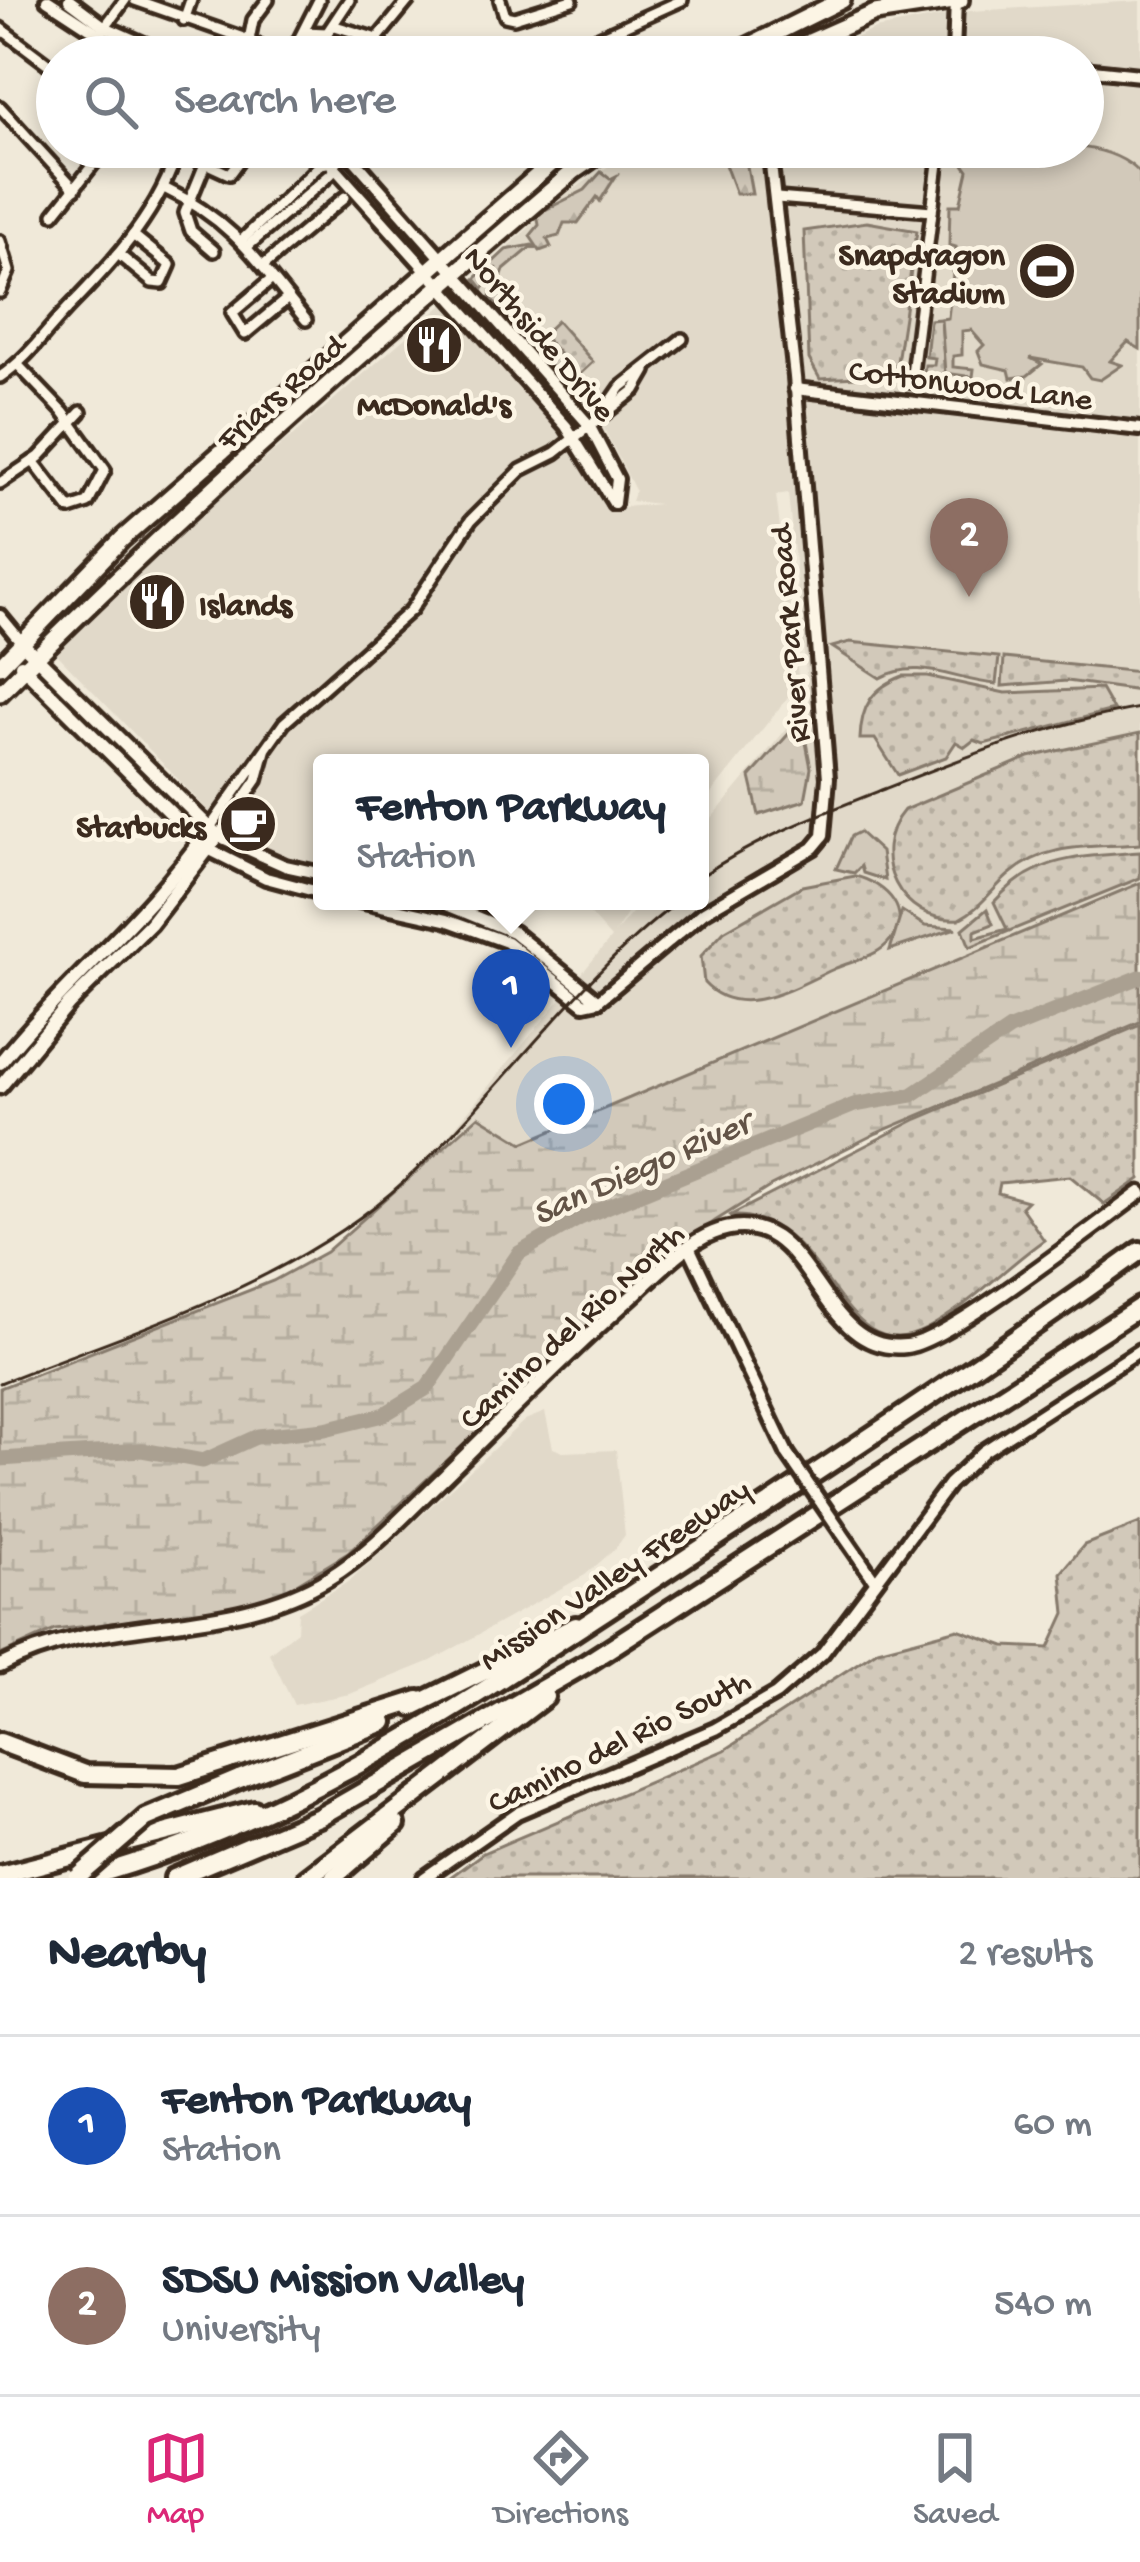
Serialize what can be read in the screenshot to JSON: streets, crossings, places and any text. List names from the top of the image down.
{
  "streets": {
    "highway": ["Friars Road", "Mission Valley Freeway"],
    "main road": ["Camino del Rio North"],
    "street": [
      "Northside Drive",
      "Cottonwood Lane",
      "River Park Road",
      "Camino del Rio South"
    ]
  },
  "crossings": [
    ["Northside Drive", "Friars Road"],
    ["Cottonwood Lane", "River Park Road"]
  ],
  "water": ["San Diego River"],
  "places": {
    "sports": ["Snapdragon Stadium"],
    "restaurant": ["McDonald's", "Islands"],
    "cafe": ["Starbucks"]
  },
  "page": {
    "search": "Search here",
    "pins": ["2", "1"],
    "popup": ["Fenton Parkway", "Station"],
    "heading": ["Nearby", "2 results"],
    "list": [
      {
        "mark": "1",
        "name": "Fenton Parkway",
        "note": "Station",
        "value": "60 m"
      },
      {
        "mark": "2",
        "name": "SDSU Mission Valley",
        "note": "University",
        "value": "540 m"
      }
    ],
    "nav": ["Map", "Directions", "Saved"]
  }
}
